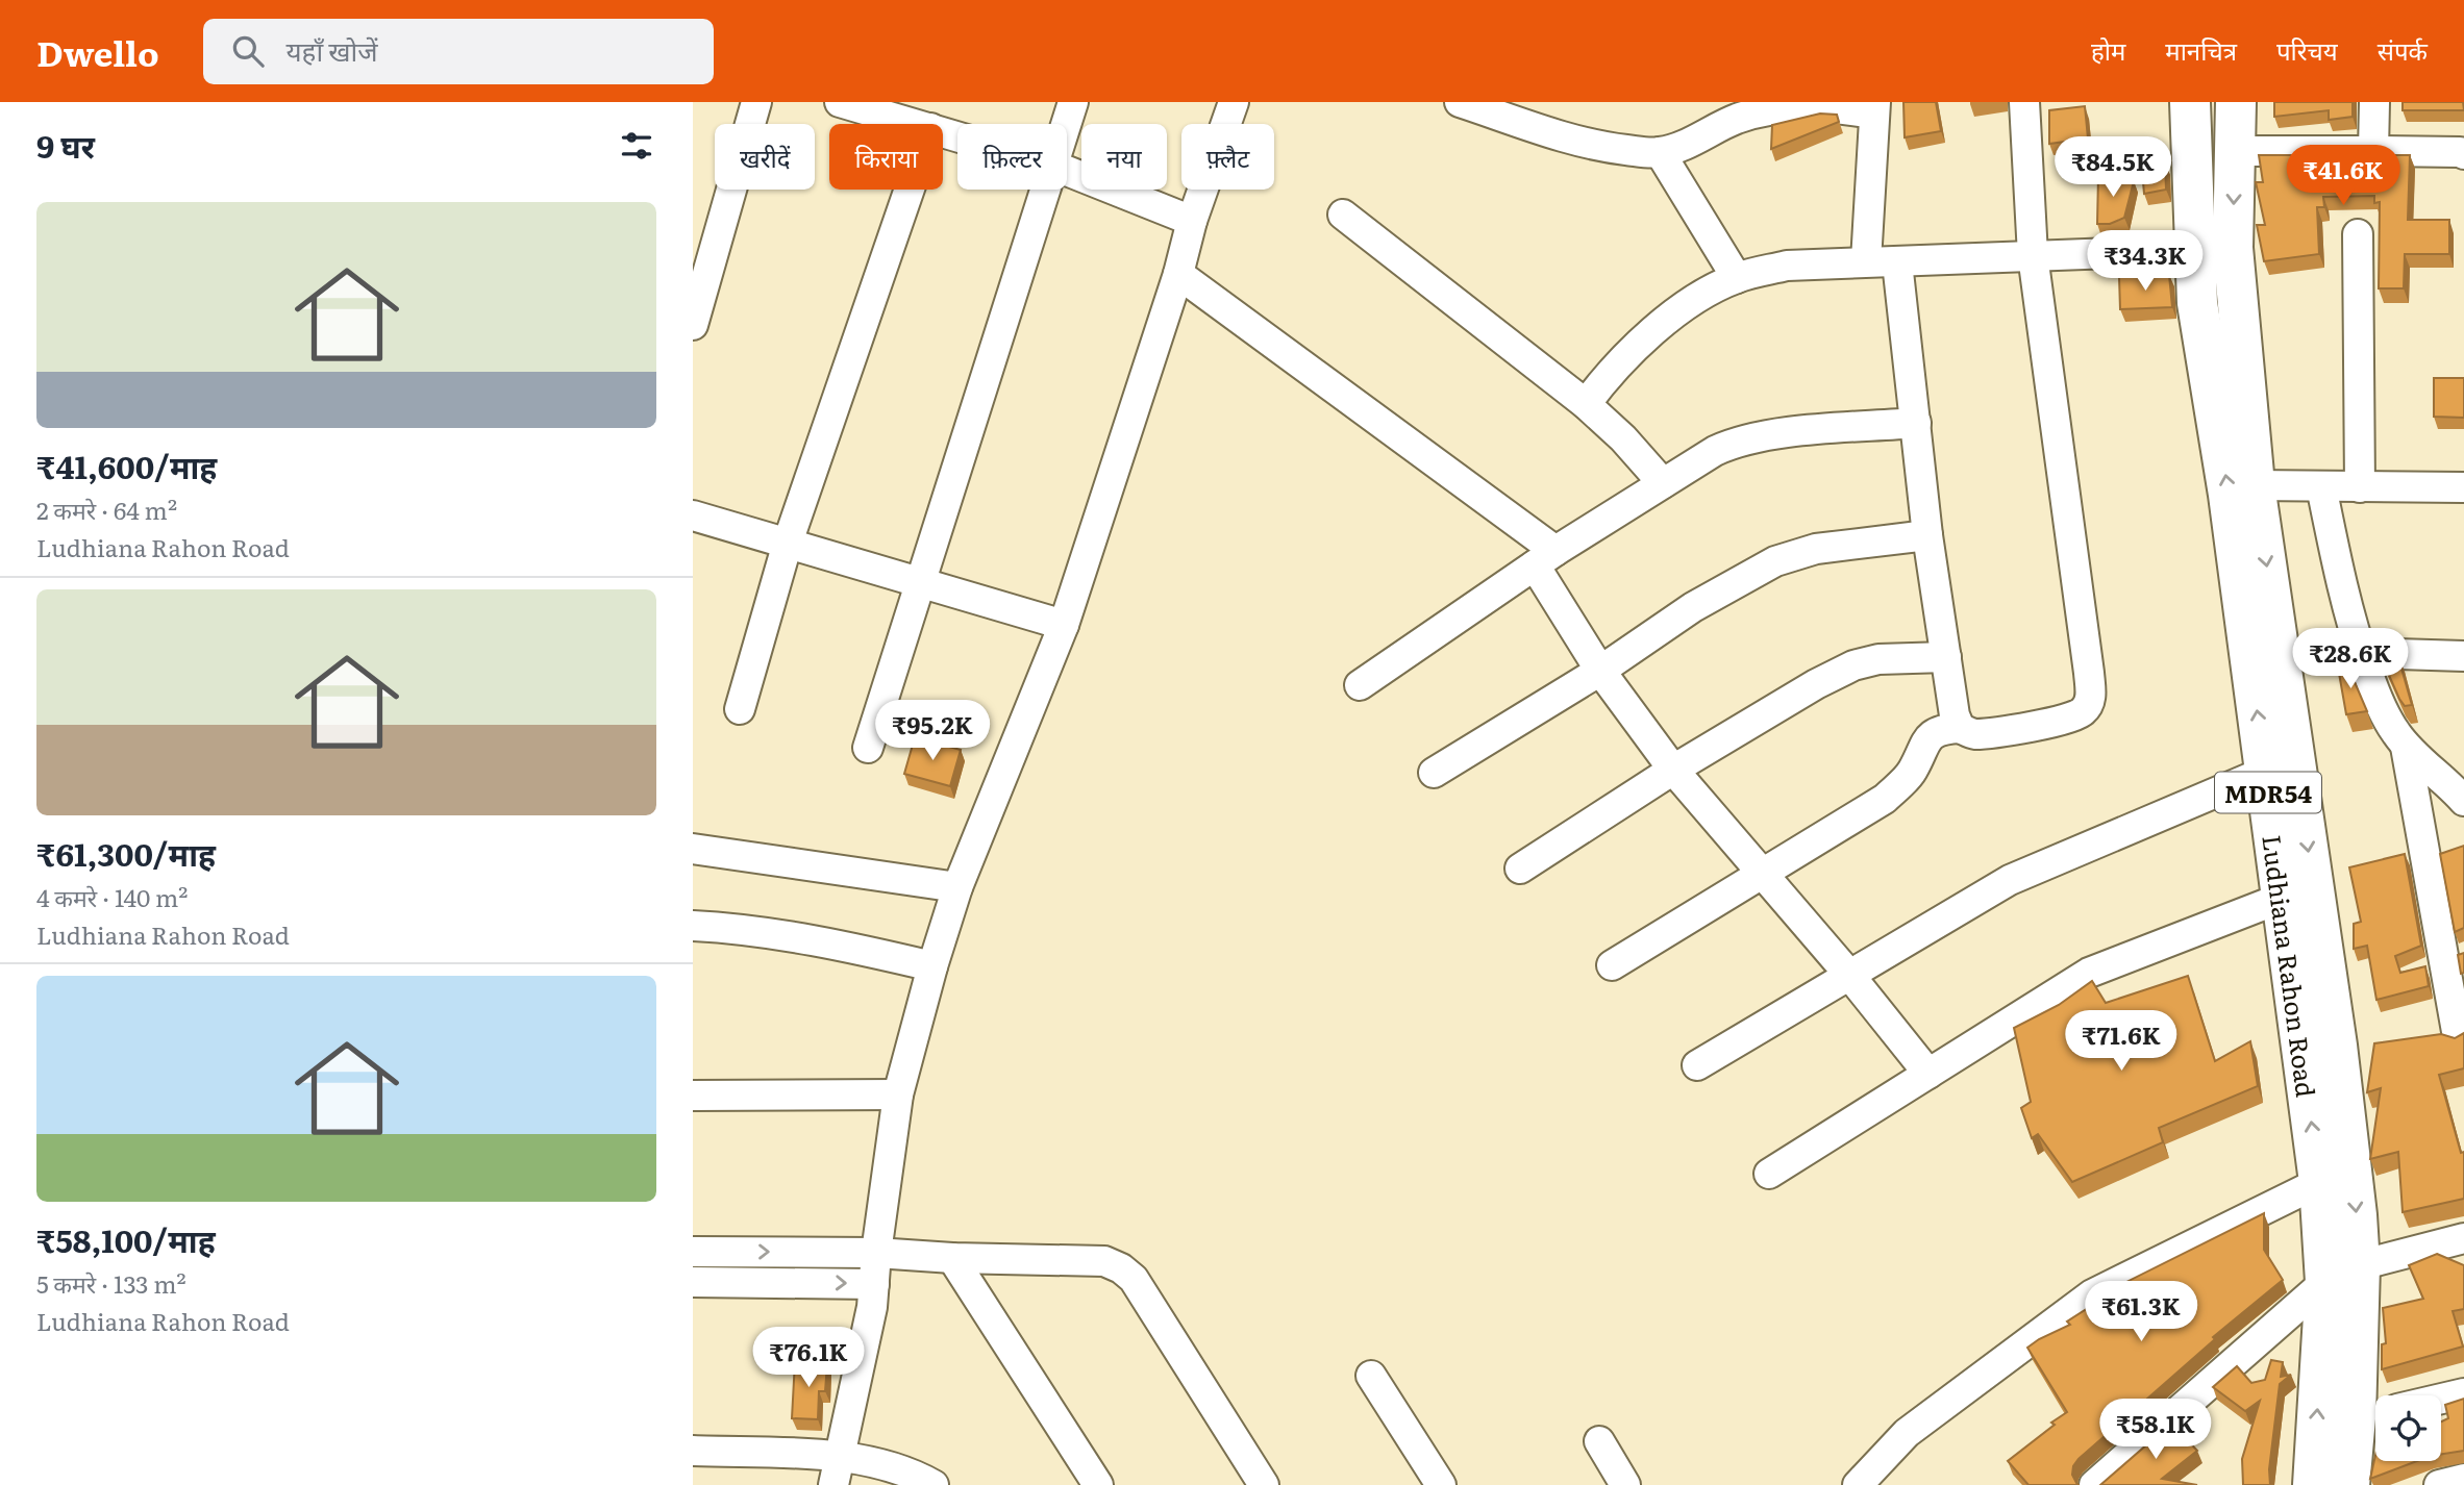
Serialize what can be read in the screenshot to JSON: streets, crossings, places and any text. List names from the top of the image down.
{
  "streets": {
    "main road": ["MDR54", "Ludhiana Rahon Road"]
  },
  "page": {
    "header": "Dwello",
    "search": "यहाँ खोजें",
    "nav": [
      "होम",
      "मानचित्र",
      "परिचय",
      "संपर्क"
    ],
    "heading": "9 घर",
    "chip": [
      "खरीदें",
      "किराया",
      "फ़िल्टर",
      "नया",
      "फ़्लैट"
    ],
    "price": [
      "₹84.5K",
      "₹41.6K",
      "₹34.3K",
      "₹28.6K",
      "₹95.2K",
      "₹71.6K",
      "₹61.3K",
      "₹76.1K",
      "₹58.1K"
    ],
    "list": [
      {
        "name": "₹41,600/माह",
        "note": "2 कमरे · 64 m² · Ludhiana Rahon Road"
      },
      {
        "name": "₹61,300/माह",
        "note": "4 कमरे · 140 m² · Ludhiana Rahon Road"
      },
      {
        "name": "₹58,100/माह",
        "note": "5 कमरे · 133 m² · Ludhiana Rahon Road"
      }
    ]
  }
}
